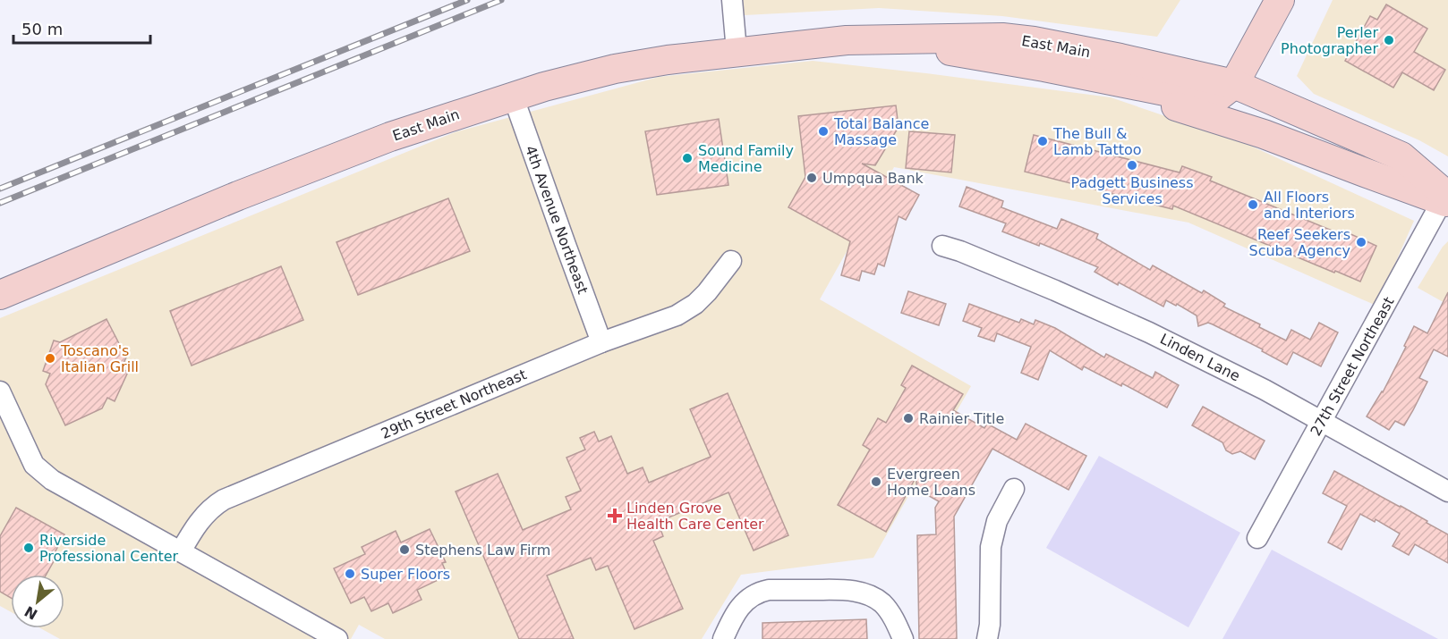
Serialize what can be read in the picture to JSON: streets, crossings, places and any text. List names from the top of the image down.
{
  "streets": {
    "main road": ["East Main"],
    "street": [
      "4th Avenue Northeast",
      "Linden Lane",
      "27th Street Northeast",
      "29th Street Northeast"
    ]
  },
  "crossings": [
    ["East Main", "4th Avenue Northeast"],
    ["East Main", "27th Street Northeast"],
    ["4th Avenue Northeast", "29th Street Northeast"],
    ["Linden Lane", "27th Street Northeast"]
  ],
  "places": {
    "other": [
      "Perler Photographer",
      "Total Balance Massage",
      "The Bull & Lamb Tattoo",
      "Sound Family Medicine",
      "Padgett Business Services",
      "Umpqua Bank",
      "All Floors and Interiors",
      "Reef Seekers Scuba Agency",
      "Toscano's Italian Grill",
      "Rainier Title",
      "Evergreen Home Loans",
      "Riverside Professional Center",
      "Stephens Law Firm",
      "Super Floors"
    ],
    "health": ["Linden Grove Health Care Center"]
  },
  "scale_bar": "50 m",
  "north": "bottom left"
}
